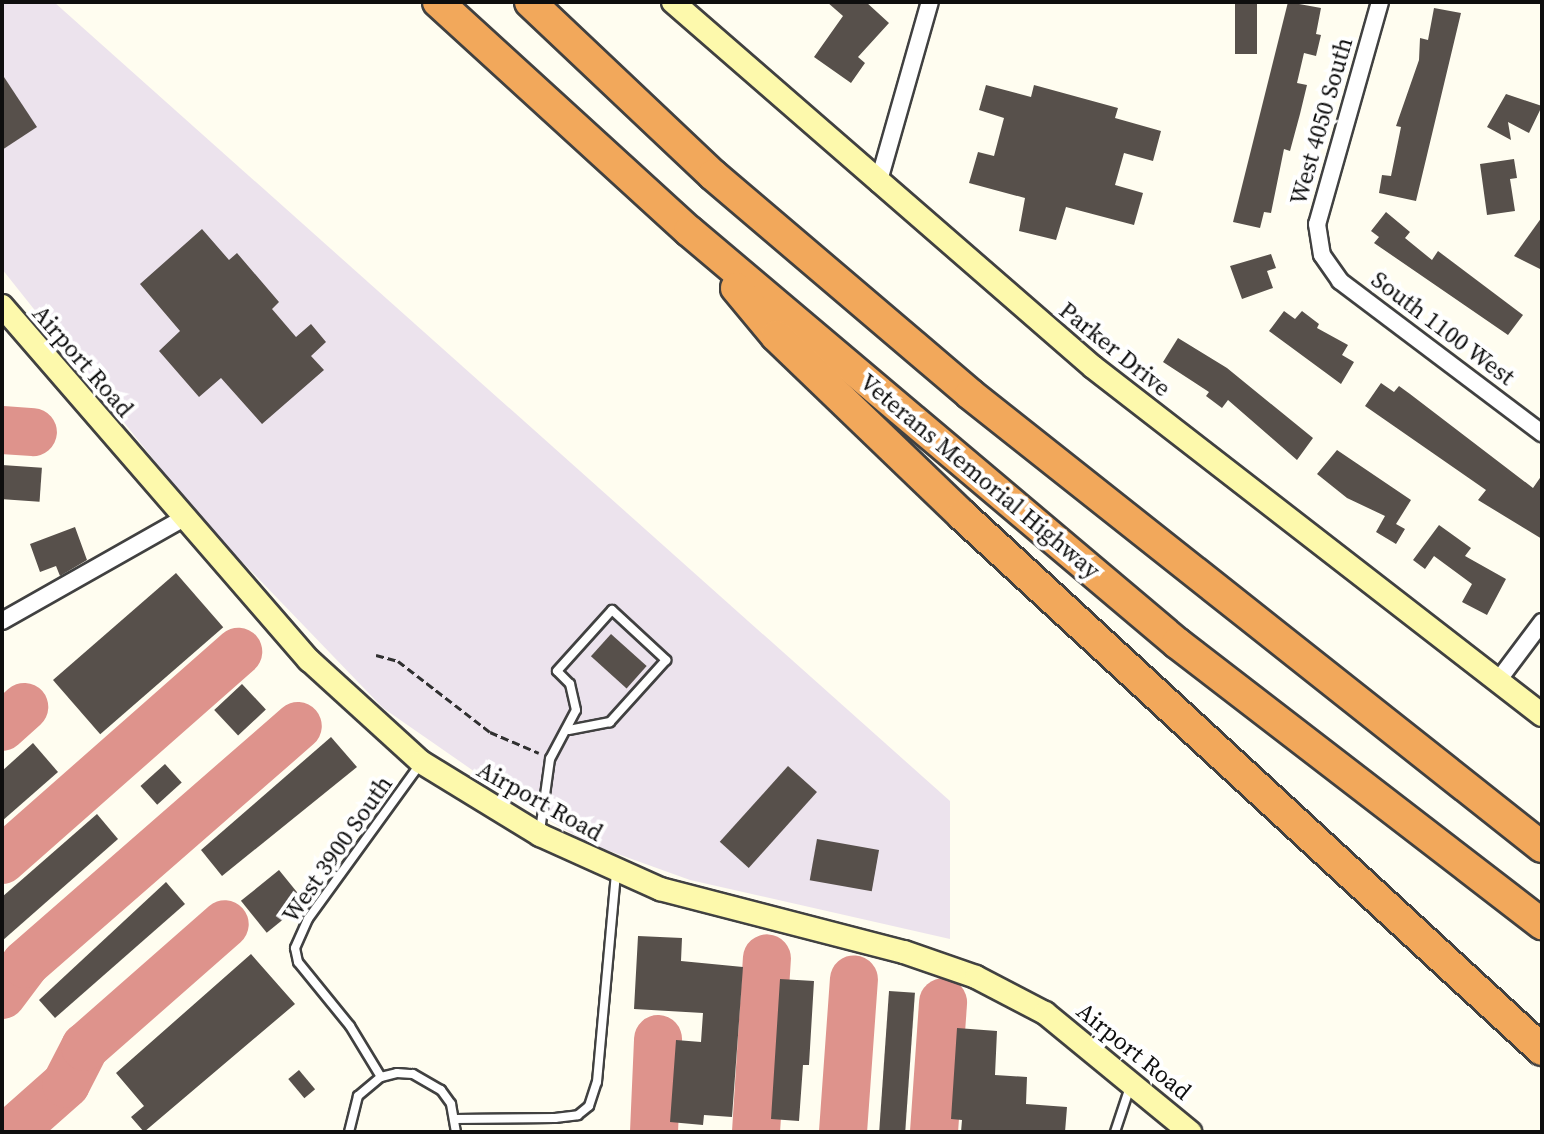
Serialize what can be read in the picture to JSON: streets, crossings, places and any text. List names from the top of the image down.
{
  "streets": {
    "highway": ["Veterans Memorial Highway"],
    "street": [
      "West 4050 South",
      "South 1100 West",
      "Parker Drive",
      "Airport Road"
    ],
    "lane": ["West 3900 South"]
  },
  "crossings": [
    ["West 4050 South", "South 1100 West"],
    ["Airport Road", "West 3900 South"]
  ]
}
